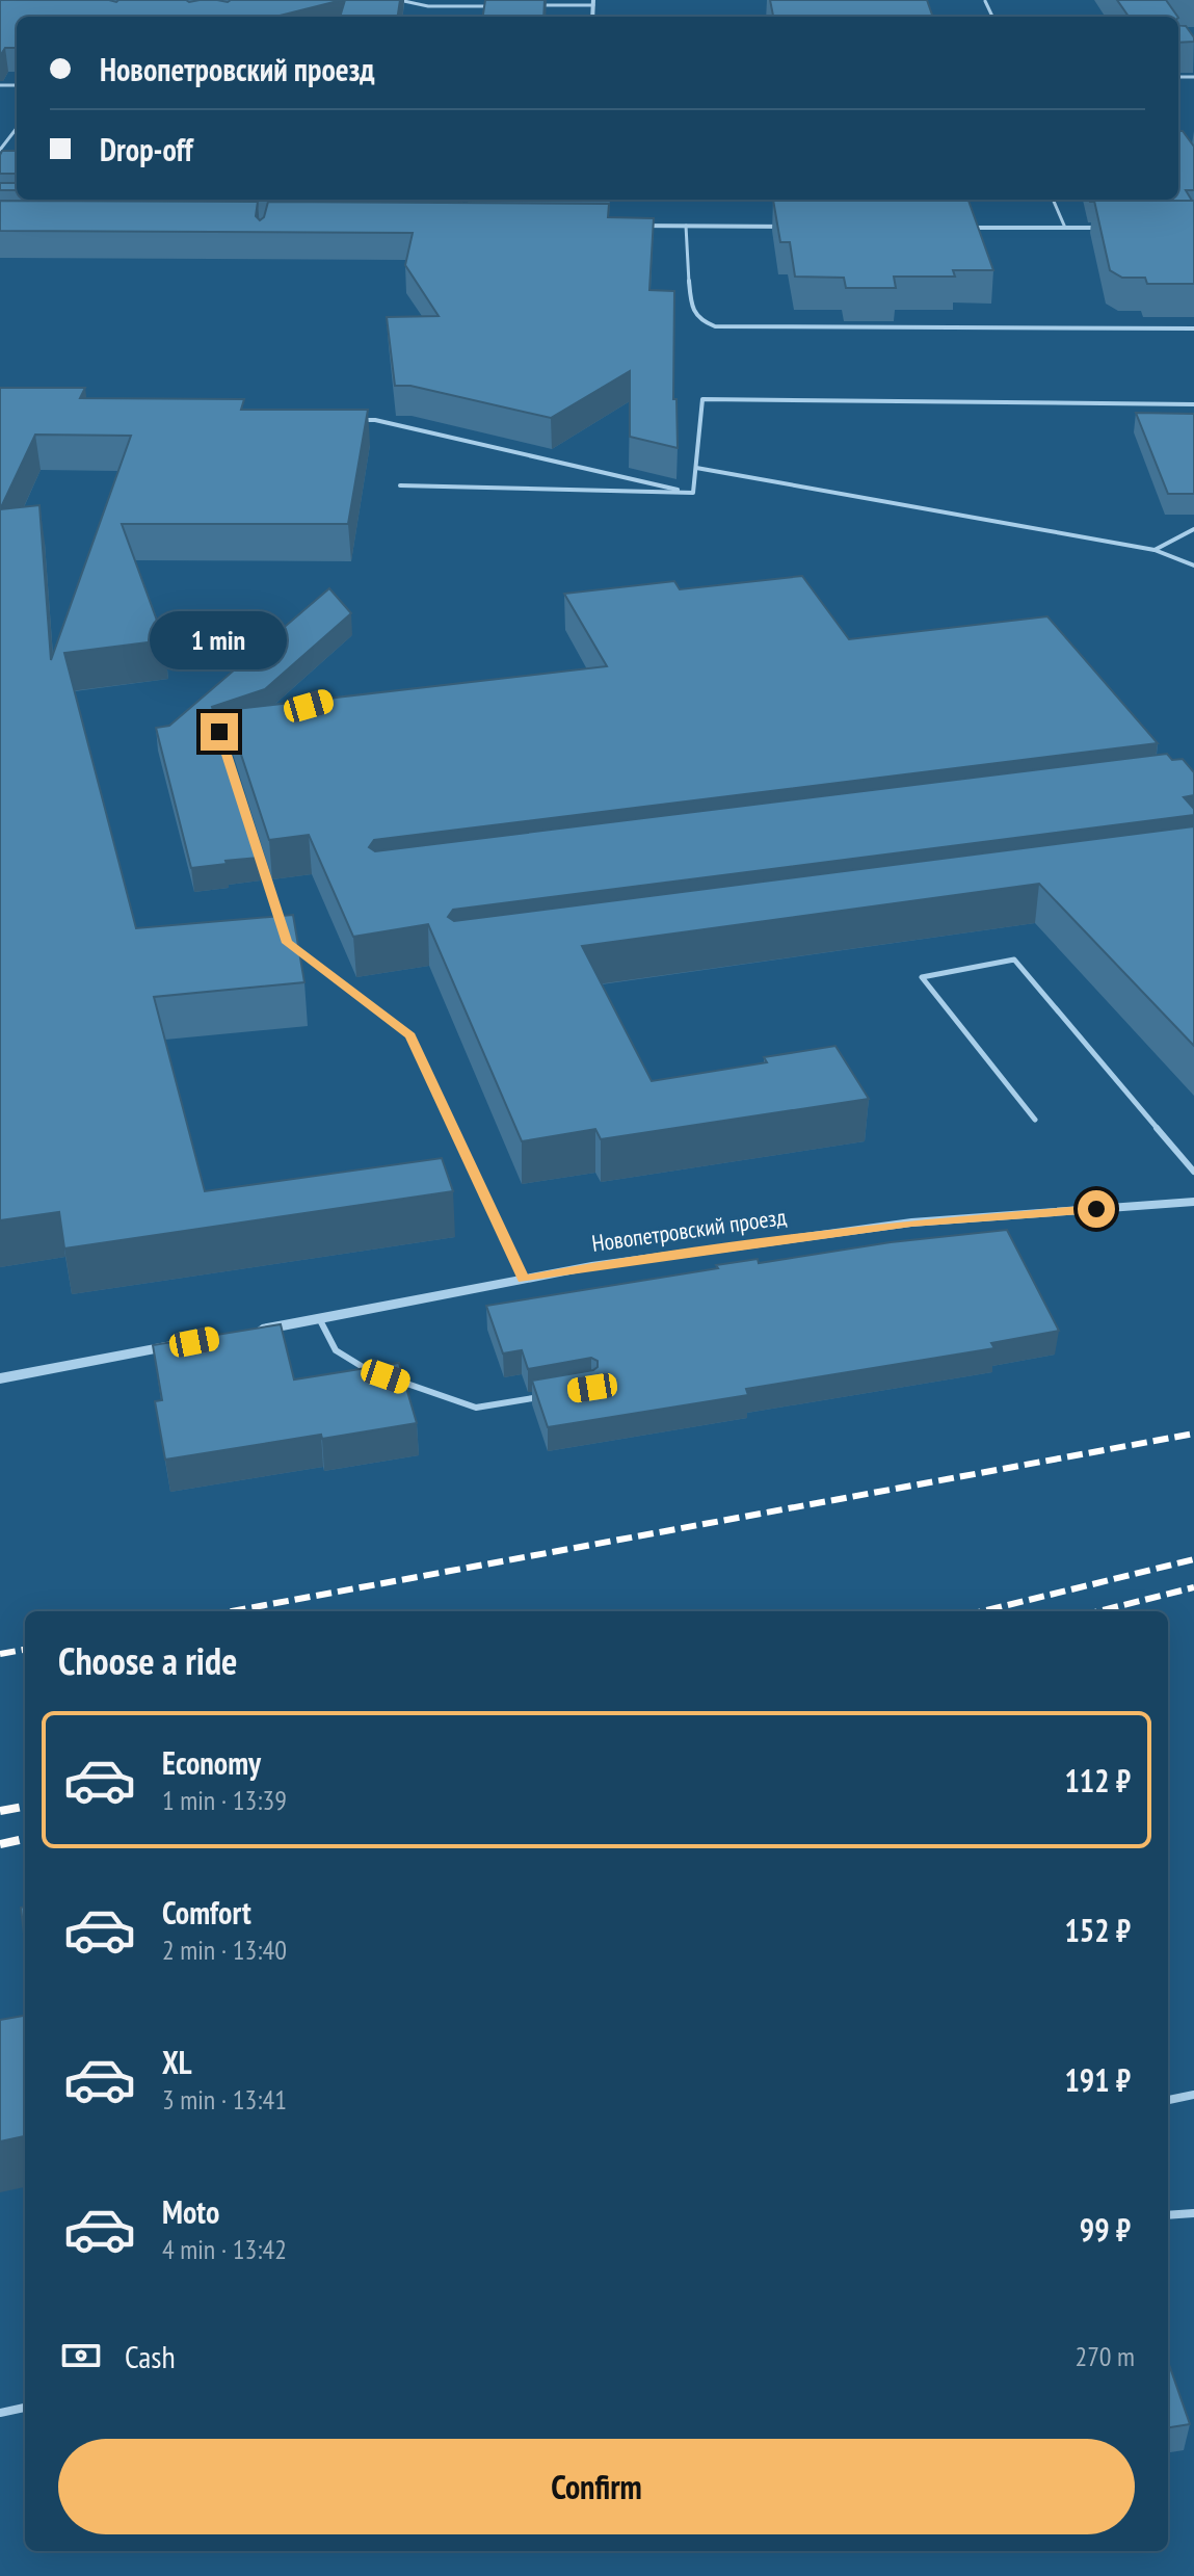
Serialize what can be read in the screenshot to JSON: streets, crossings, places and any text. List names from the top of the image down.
{
  "streets": {
    "street": ["Новопетровский проезд"]
  },
  "page": {
    "banner": ["Новопетровский проезд", "Drop-off"],
    "bubble": "1 min",
    "heading": "Choose a ride",
    "list": [
      {
        "name": "Economy",
        "note": "1 min · 13:39",
        "value": "112 ₽"
      },
      {
        "name": "Comfort",
        "note": "2 min · 13:40",
        "value": "152 ₽"
      },
      {
        "name": "XL",
        "note": "3 min · 13:41",
        "value": "191 ₽"
      },
      {
        "name": "Moto",
        "note": "4 min · 13:42",
        "value": "99 ₽"
      }
    ],
    "pay": ["Cash", "270 m"],
    "buttons": "Confirm"
  }
}
